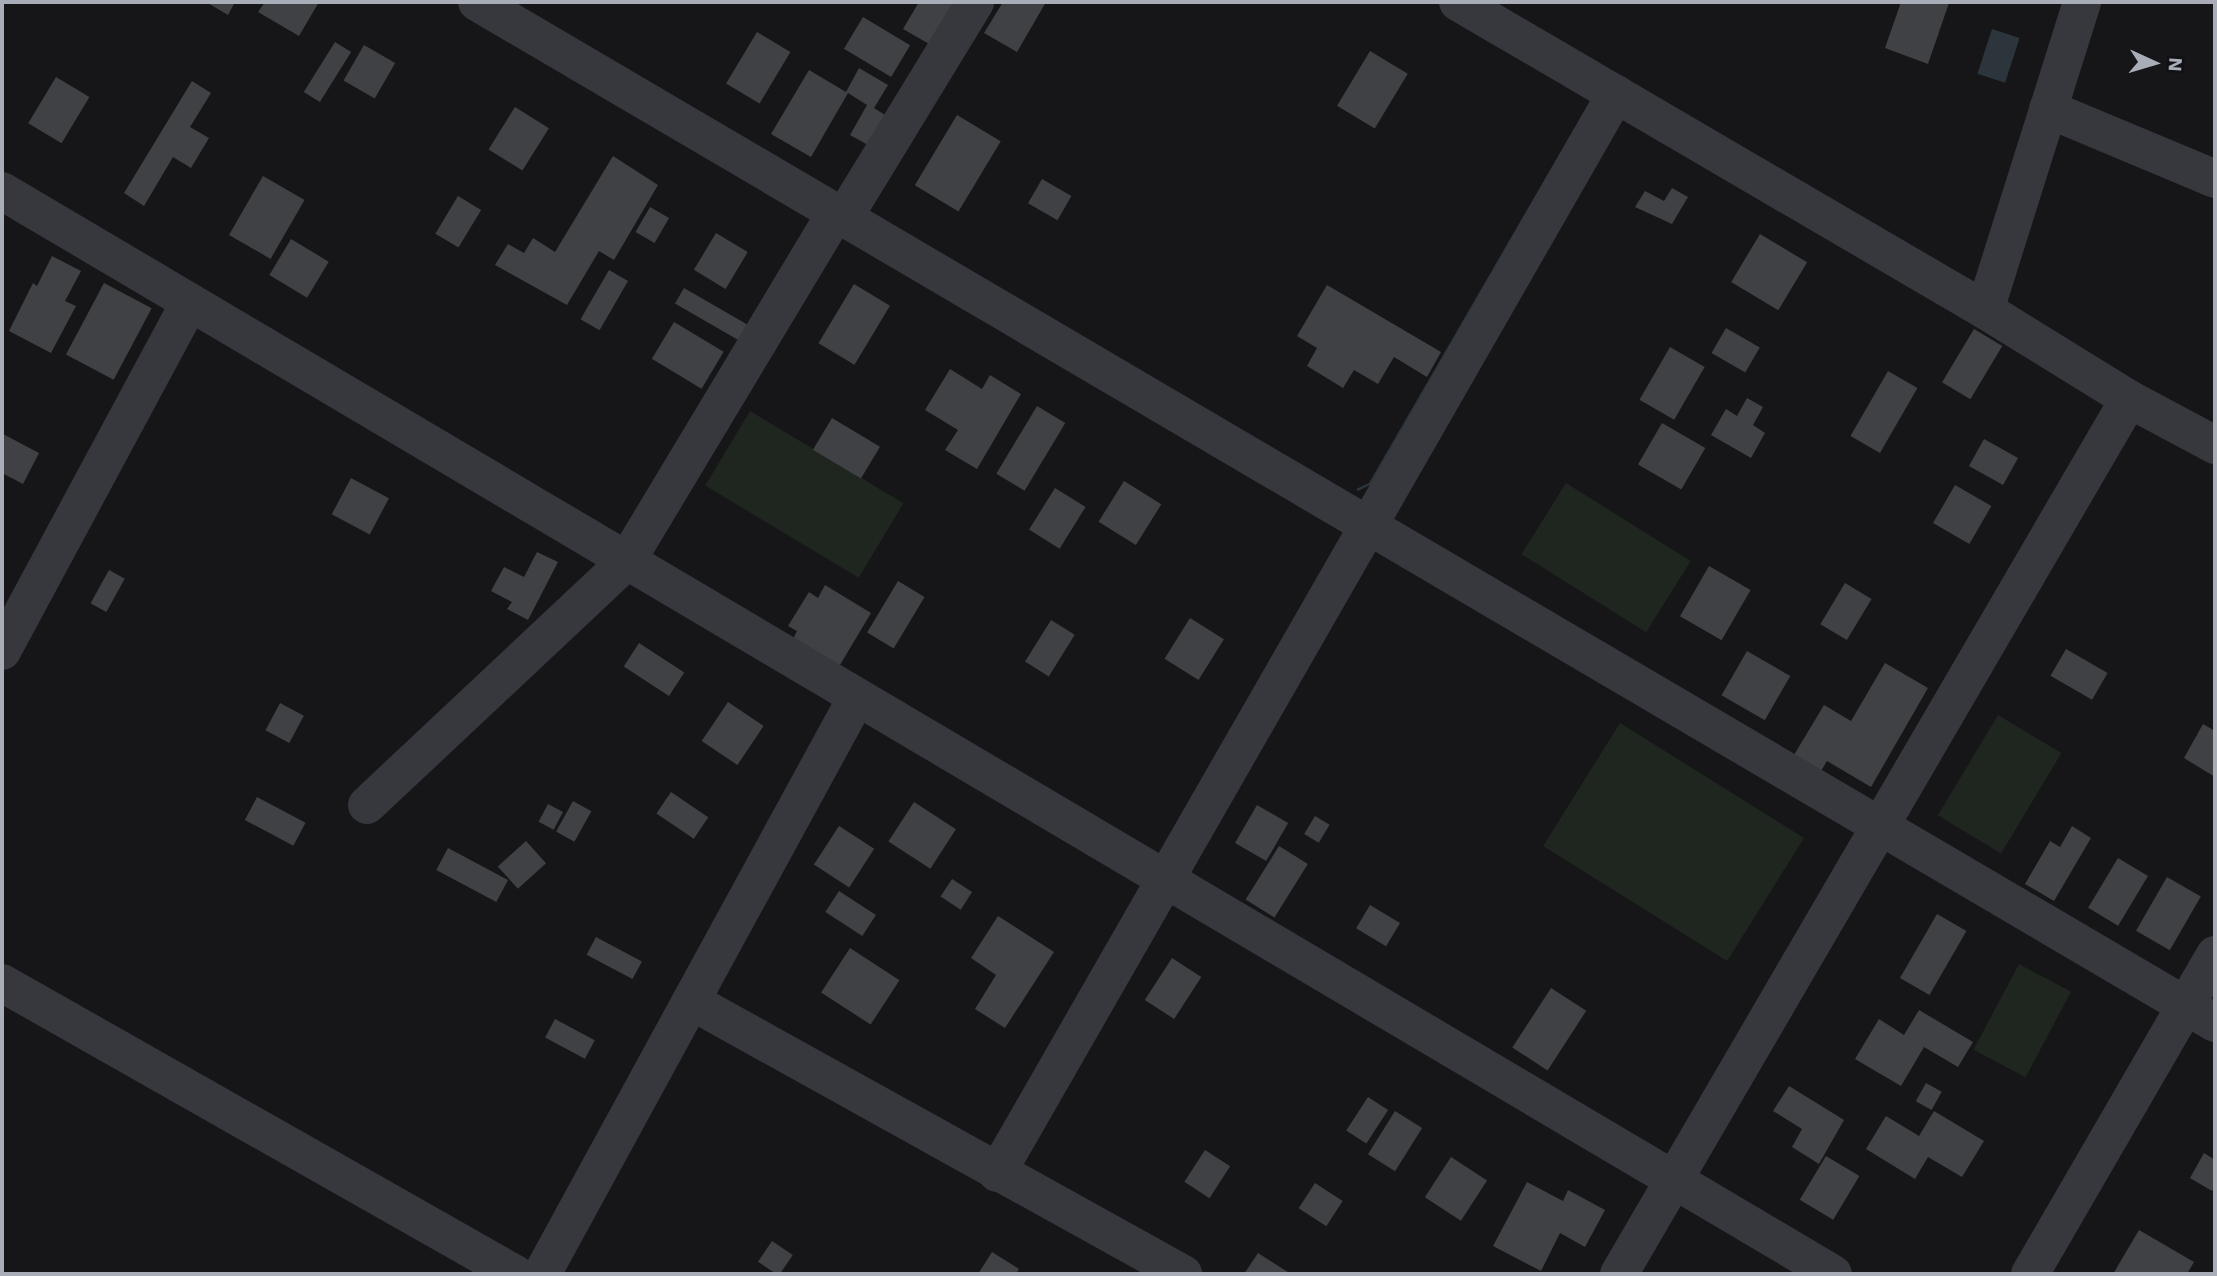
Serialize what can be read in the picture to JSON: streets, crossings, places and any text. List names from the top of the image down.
{
  "north": "right"
}
